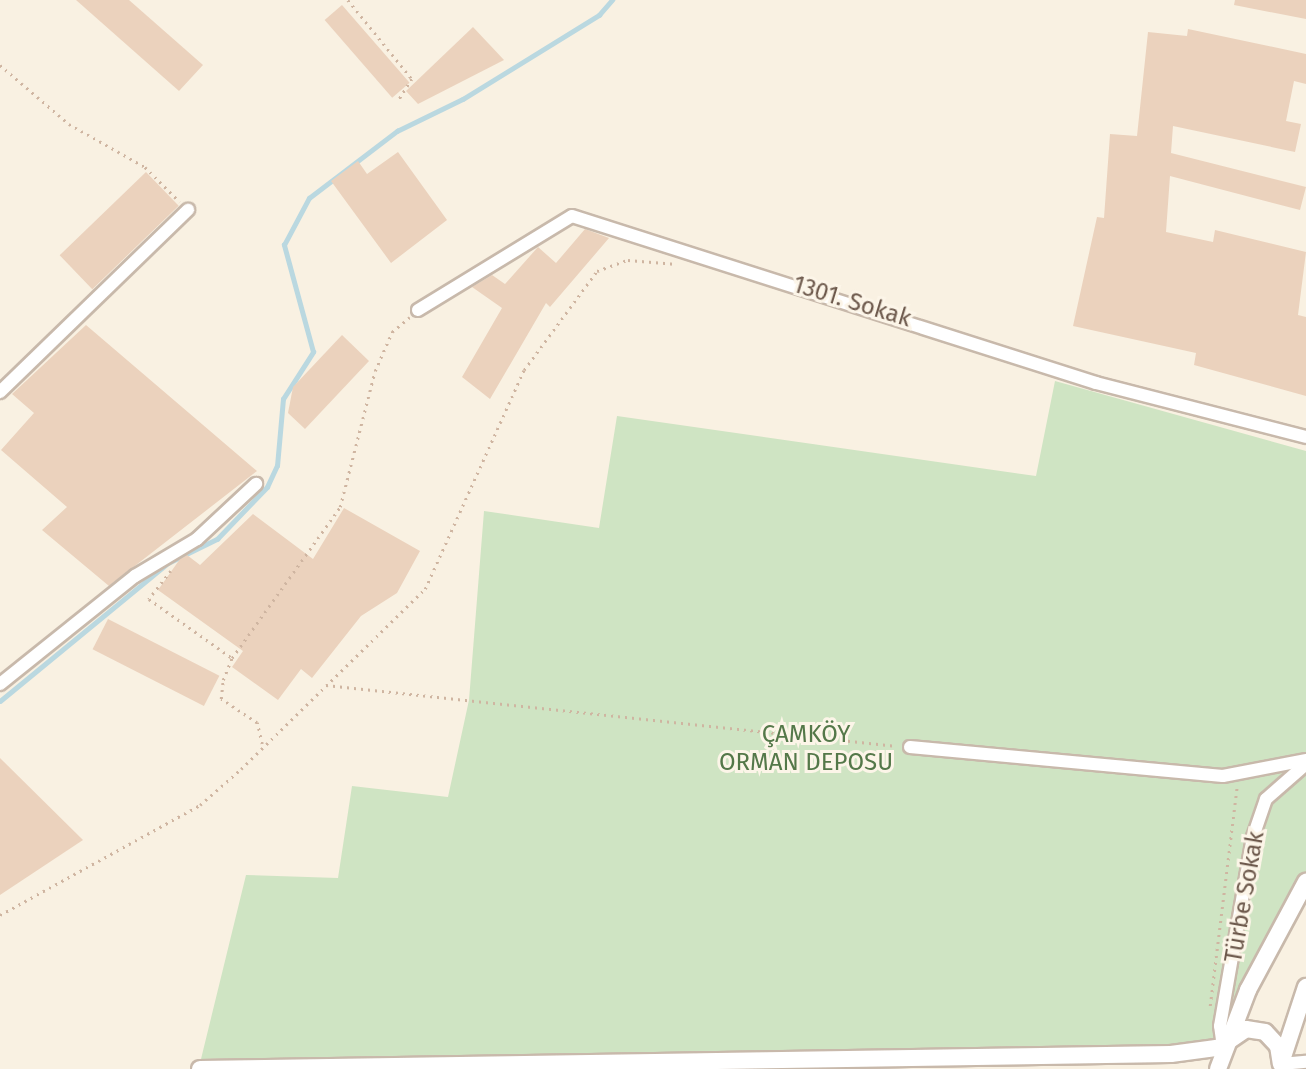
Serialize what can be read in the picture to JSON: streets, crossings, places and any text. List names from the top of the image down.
{
  "streets": {
    "street": ["1301. Sokak", "Türbe Sokak"]
  },
  "parks": ["ÇAMKÖY ORMAN DEPOSU"]
}
